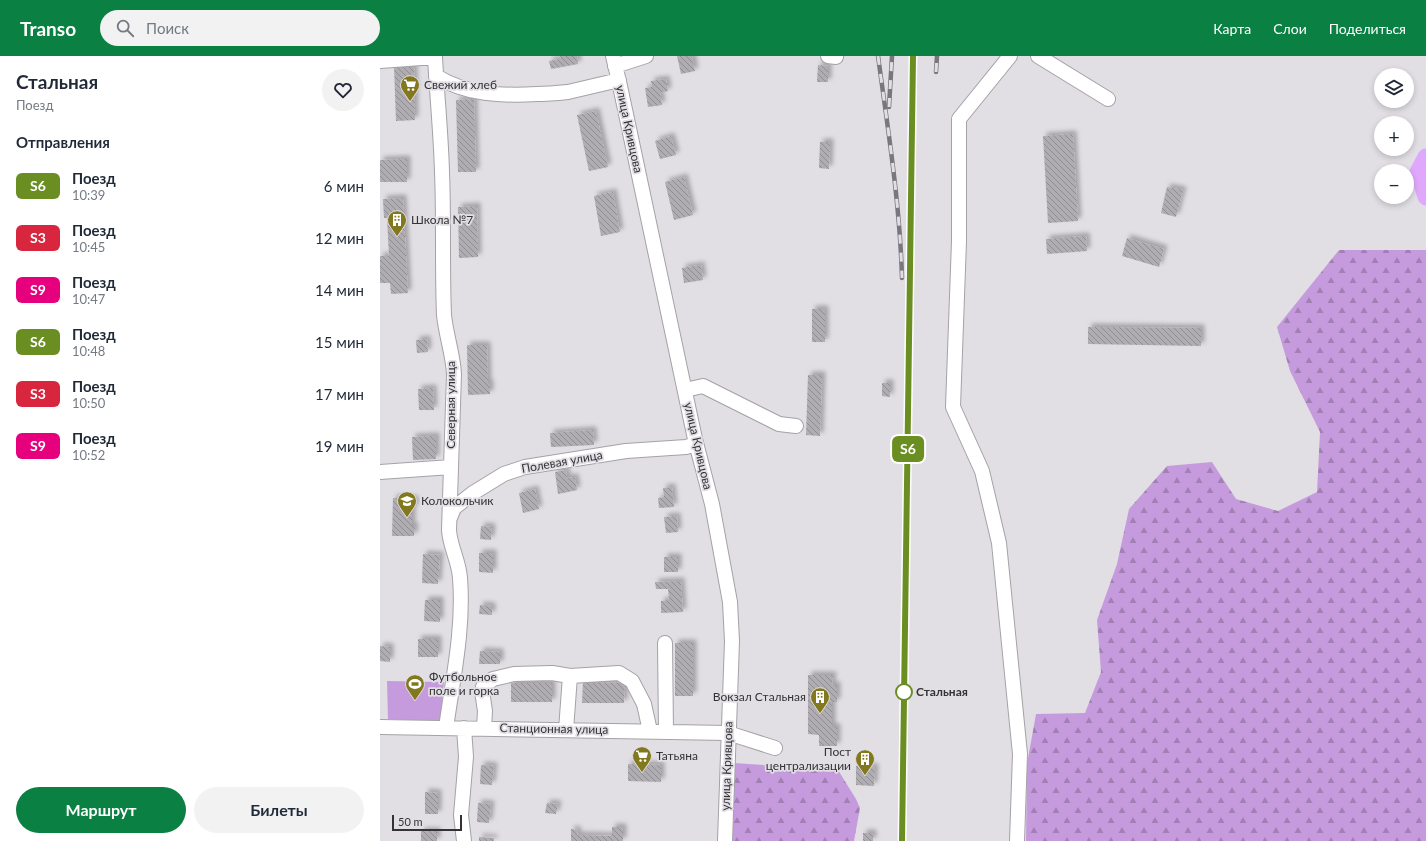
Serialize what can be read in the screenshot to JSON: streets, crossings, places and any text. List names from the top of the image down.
{
  "streets": {
    "street": [
      "улица Кривцова",
      "Северная улица",
      "Полевая улица",
      "Станционная улица"
    ]
  },
  "crossings": [
    ["улица Кривцова", "Полевая улица"],
    ["улица Кривцова", "Станционная улица"],
    ["Северная улица", "Полевая улица"],
    ["Северная улица", "Станционная улица"]
  ],
  "places": {
    "supermarket": ["Свежий хлеб", "Татьяна"],
    "building": ["Школа №7", "Вокзал Стальная", "Пост централизации"],
    "school or university": ["Колокольчик"],
    "other": ["Стальная"],
    "sports": ["Футбольное поле и горка"]
  },
  "scale_bar": "50 m",
  "page": {
    "header": "Transo",
    "search": "Поиск",
    "nav": ["Карта", "Слои", "Поделиться"],
    "heading": [
      ["Стальная", "Поезд"],
      "Отправления"
    ],
    "on_map": "S6",
    "map_buttons": ["+", "−"],
    "list": [
      {
        "mark": "S6",
        "name": "Поезд",
        "note": "10:39",
        "value": "6 мин"
      },
      {
        "mark": "S3",
        "name": "Поезд",
        "note": "10:45",
        "value": "12 мин"
      },
      {
        "mark": "S9",
        "name": "Поезд",
        "note": "10:47",
        "value": "14 мин"
      },
      {
        "mark": "S6",
        "name": "Поезд",
        "note": "10:48",
        "value": "15 мин"
      },
      {
        "mark": "S3",
        "name": "Поезд",
        "note": "10:50",
        "value": "17 мин"
      },
      {
        "mark": "S9",
        "name": "Поезд",
        "note": "10:52",
        "value": "19 мин"
      }
    ],
    "buttons": ["Маршрут", "Билеты"],
    "scale": "50 m"
  }
}
